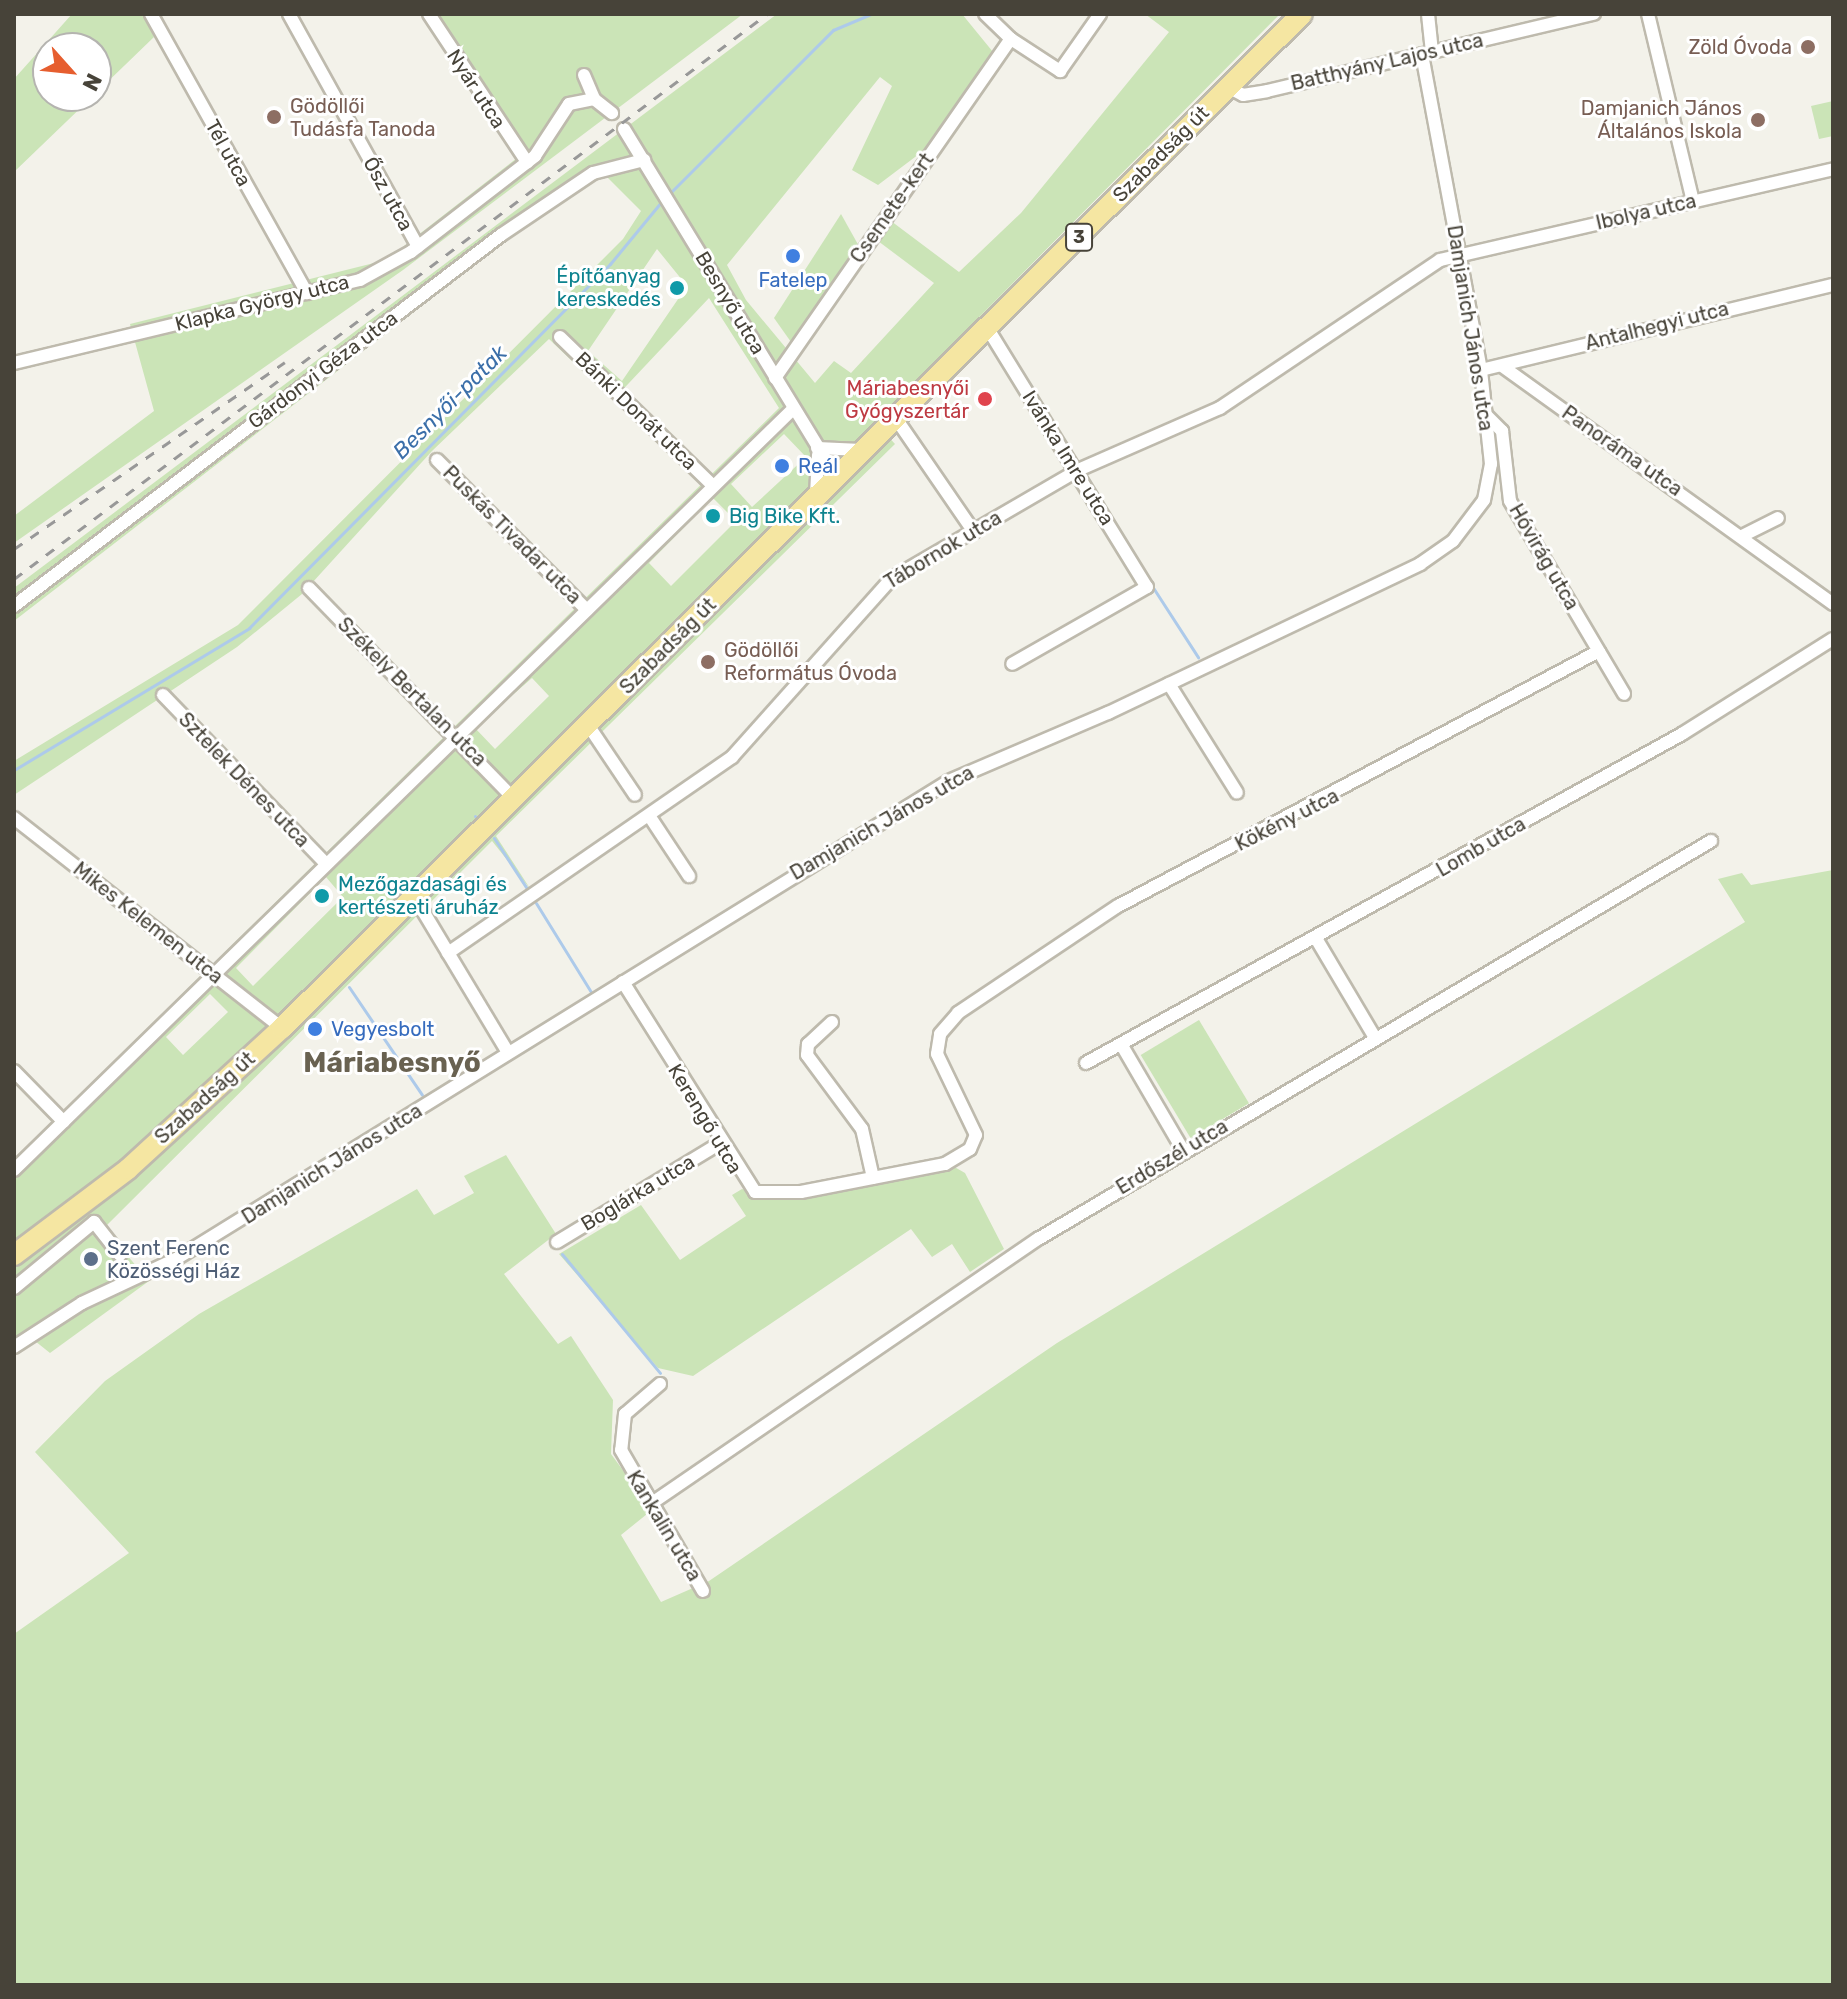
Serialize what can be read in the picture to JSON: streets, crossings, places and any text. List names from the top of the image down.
{
  "streets": {
    "main road": ["Szabadság út", "3"],
    "street": [
      "Batthyány Lajos utca",
      "Nyár utca",
      "Tél utca",
      "Ősz utca",
      "Csemete-kert",
      "Ibolya utca",
      "Klapka György utca",
      "Besnyő utca",
      "Antalhegyi utca",
      "Damjanich János utca",
      "Gárdonyi Géza utca",
      "Bánki Donát utca",
      "Panoráma utca",
      "Ivánka Imre utca",
      "Puskás Tivadar utca",
      "Tábornok utca",
      "Hóvirág utca",
      "Székely Bertalan utca",
      "Sztelek Dénes utca",
      "Kökény utca",
      "Lomb utca",
      "Mikes Kelemen utca",
      "Kerengő utca",
      "Erdőszél utca",
      "Boglárka utca",
      "Kankalin utca"
    ]
  },
  "crossings": [
    ["Batthyány Lajos utca", "Szabadság út"],
    ["Batthyány Lajos utca", "Damjanich János utca"],
    ["Nyár utca", "Klapka György utca"],
    ["Tél utca", "Klapka György utca"],
    ["Szabadság út", "Besnyő utca"],
    ["Szabadság út", "Ivánka Imre utca"],
    ["Szabadság út", "Székely Bertalan utca"],
    ["Szabadság út", "Mikes Kelemen utca"],
    ["Ősz utca", "Klapka György utca"],
    ["Csemete-kert", "Besnyő utca"],
    ["Ibolya utca", "Damjanich János utca"],
    ["Ibolya utca", "Tábornok utca"],
    ["Besnyő utca", "Gárdonyi Géza utca"],
    ["Antalhegyi utca", "Damjanich János utca"],
    ["Antalhegyi utca", "Panoráma utca"],
    ["Damjanich János utca", "Tábornok utca"],
    ["Damjanich János utca", "Hóvirág utca"],
    ["Damjanich János utca", "Kerengő utca"],
    ["Ivánka Imre utca", "Tábornok utca"],
    ["Hóvirág utca", "Kökény utca"],
    ["Kökény utca", "Kerengő utca"],
    ["Kerengő utca", "Boglárka utca"],
    ["Erdőszél utca", "Kankalin utca"]
  ],
  "districts": ["Máriabesnyő"],
  "water": ["Besnyői-patak"],
  "places": [
    "Zöld Óvoda",
    "Gödöllői Tudásfa Tanoda",
    "Damjanich János Általános Iskola",
    "Fatelep",
    "Építőanyag kereskedés",
    "Máriabesnyői Gyógyszertár",
    "Reál",
    "Big Bike Kft.",
    "Gödöllői Református Óvoda",
    "Mezőgazdasági és kertészeti áruház",
    "Vegyesbolt",
    "Szent Ferenc Közösségi Ház"
  ],
  "north": "bottom right"
}
